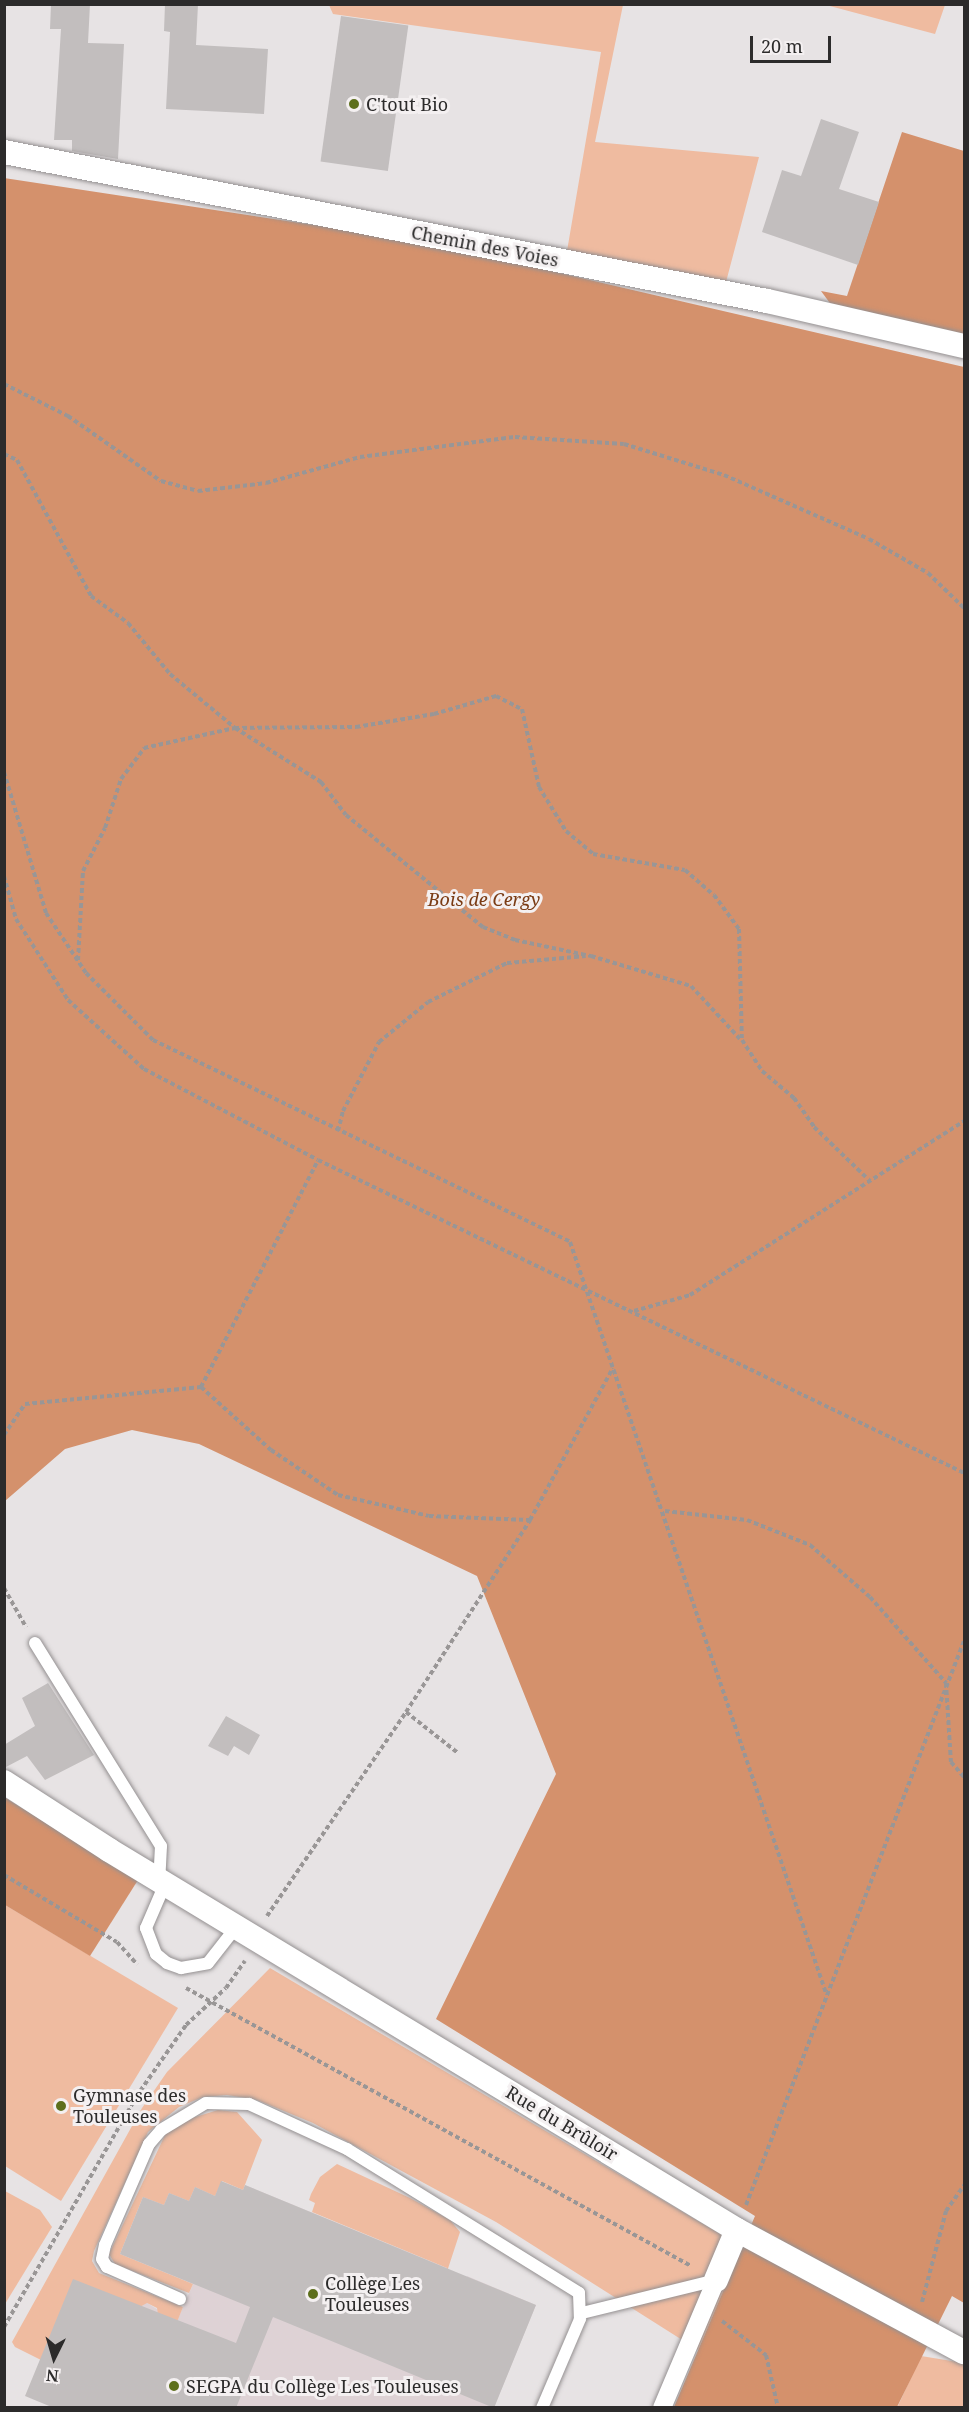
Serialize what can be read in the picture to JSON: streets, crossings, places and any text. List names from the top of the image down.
{
  "streets": {
    "street": ["Chemin des Voies", "Rue du Brûloir"]
  },
  "parks": ["Bois de Cergy"],
  "places": [
    "C'tout Bio",
    "Gymnase des Touleuses",
    "Collège Les Touleuses",
    "SEGPA du Collège Les Touleuses"
  ],
  "scale_bar": "20 m",
  "north": "bottom"
}
